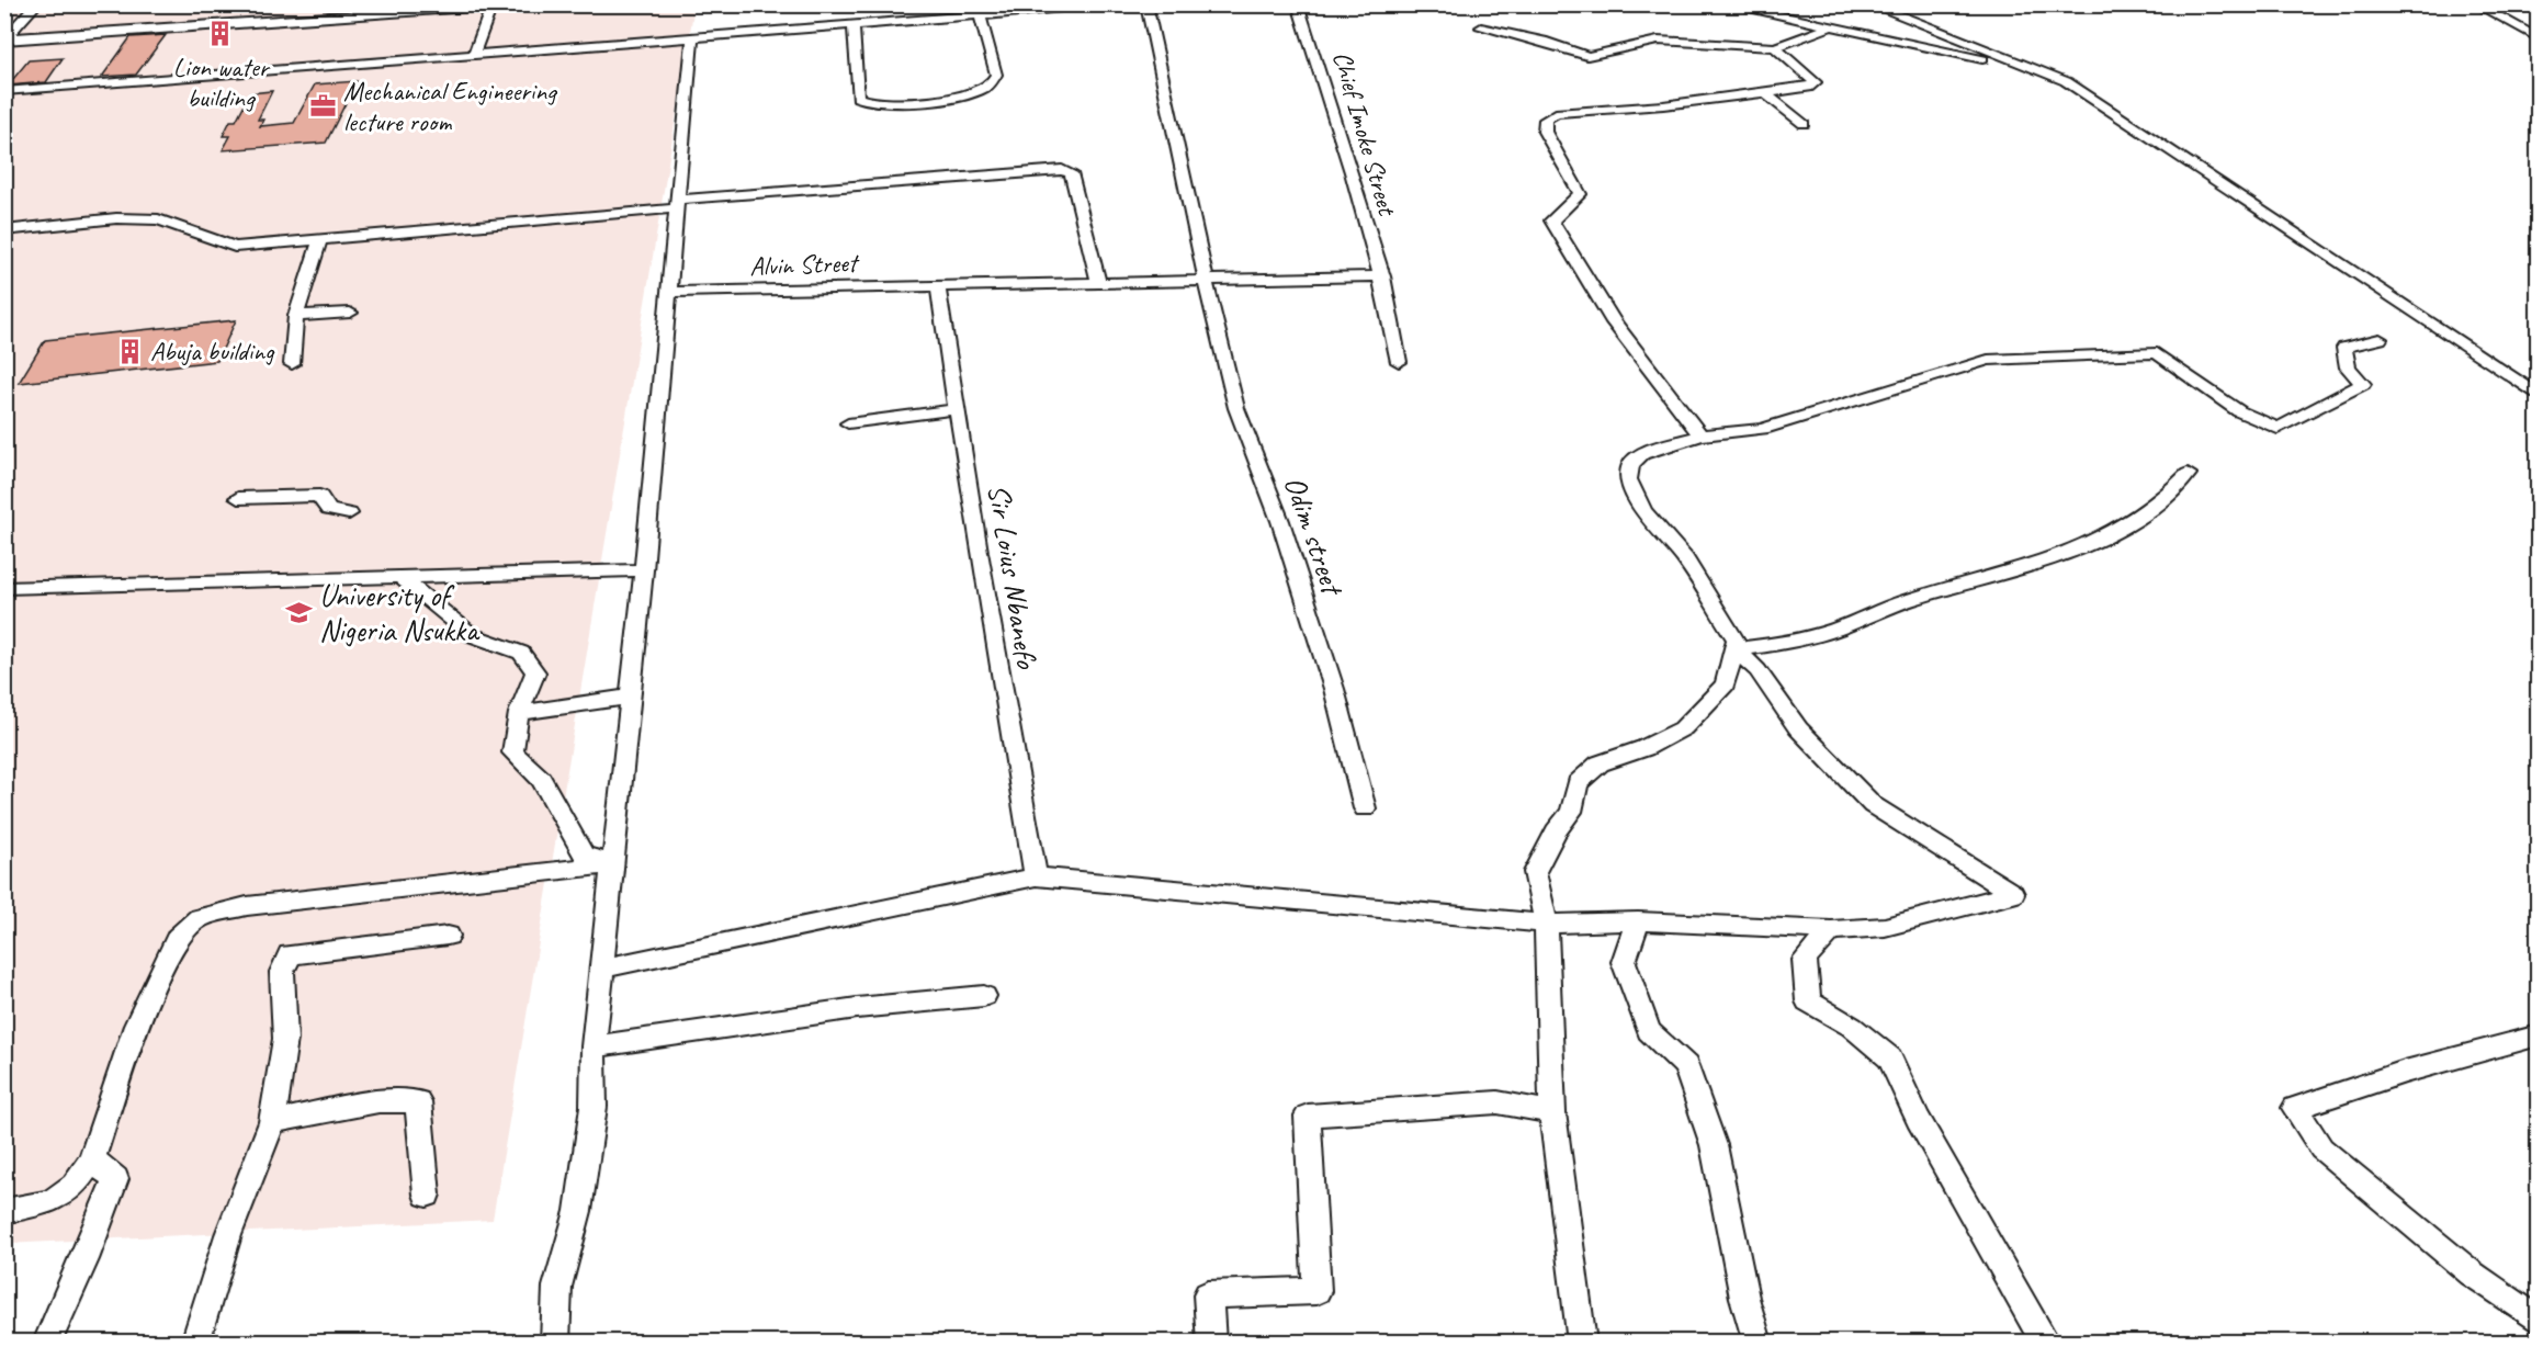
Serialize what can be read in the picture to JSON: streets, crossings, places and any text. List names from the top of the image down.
{
  "streets": {
    "street": [
      "Chief Imoke Street",
      "Alvin Street",
      "Odim street",
      "Sir Loius Nbanefo"
    ]
  },
  "crossings": [
    ["Chief Imoke Street", "Alvin Street"],
    ["Alvin Street", "Odim street"],
    ["Alvin Street", "Sir Loius Nbanefo"]
  ],
  "places": {
    "building": ["Lion water building", "Abuja building"],
    "office": ["Mechanical Engineering lecture room"],
    "school or university": ["University of Nigeria Nsukka"]
  }
}
